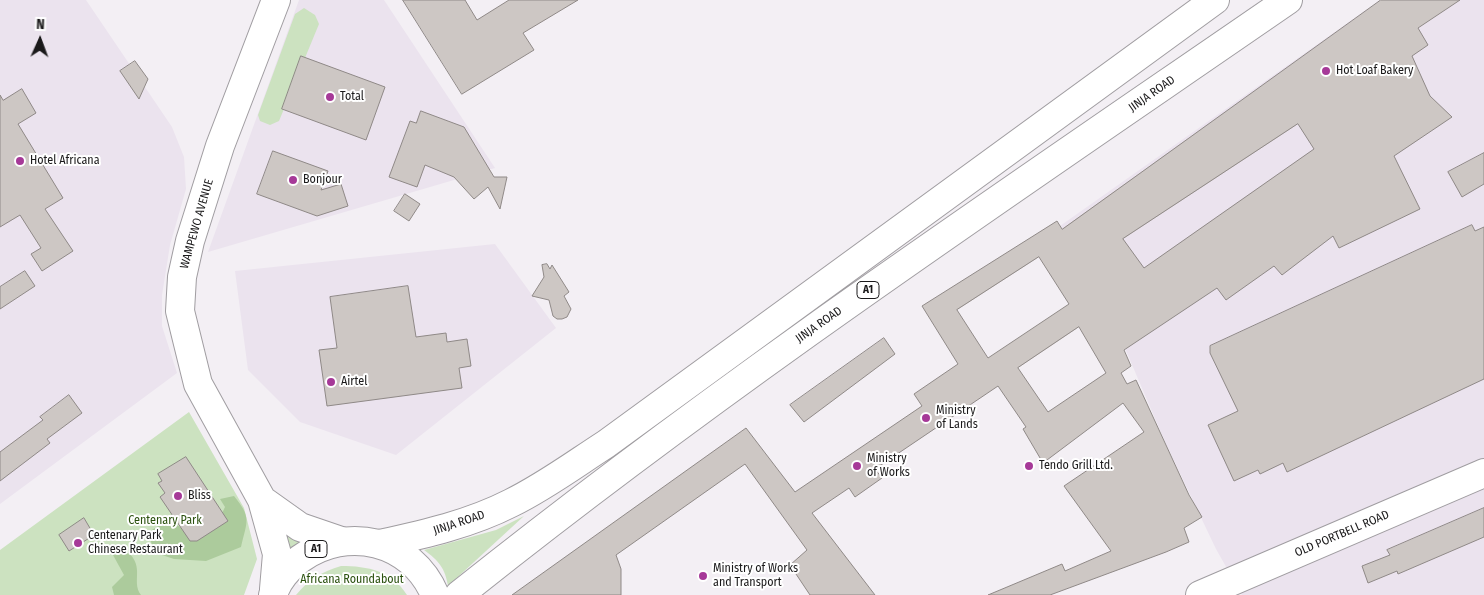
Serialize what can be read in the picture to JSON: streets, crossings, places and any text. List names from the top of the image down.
{
  "streets": {
    "main road": [
      "JINJA ROAD",
      "WAMPEWO AVENUE",
      "A1",
      "OLD PORTBELL ROAD"
    ]
  },
  "crossings": [
    ["JINJA ROAD", "A1"]
  ],
  "parks": ["Centenary Park", "Africana Roundabout"],
  "places": [
    "Hot Loaf Bakery",
    "Total",
    "Hotel Africana",
    "Bonjour",
    "Airtel",
    "Ministry of Lands",
    "Ministry of Works",
    "Tendo Grill Ltd.",
    "Bliss",
    "Centenary Park Chinese Restaurant",
    "Ministry of Works and Transport"
  ],
  "north": "top"
}
